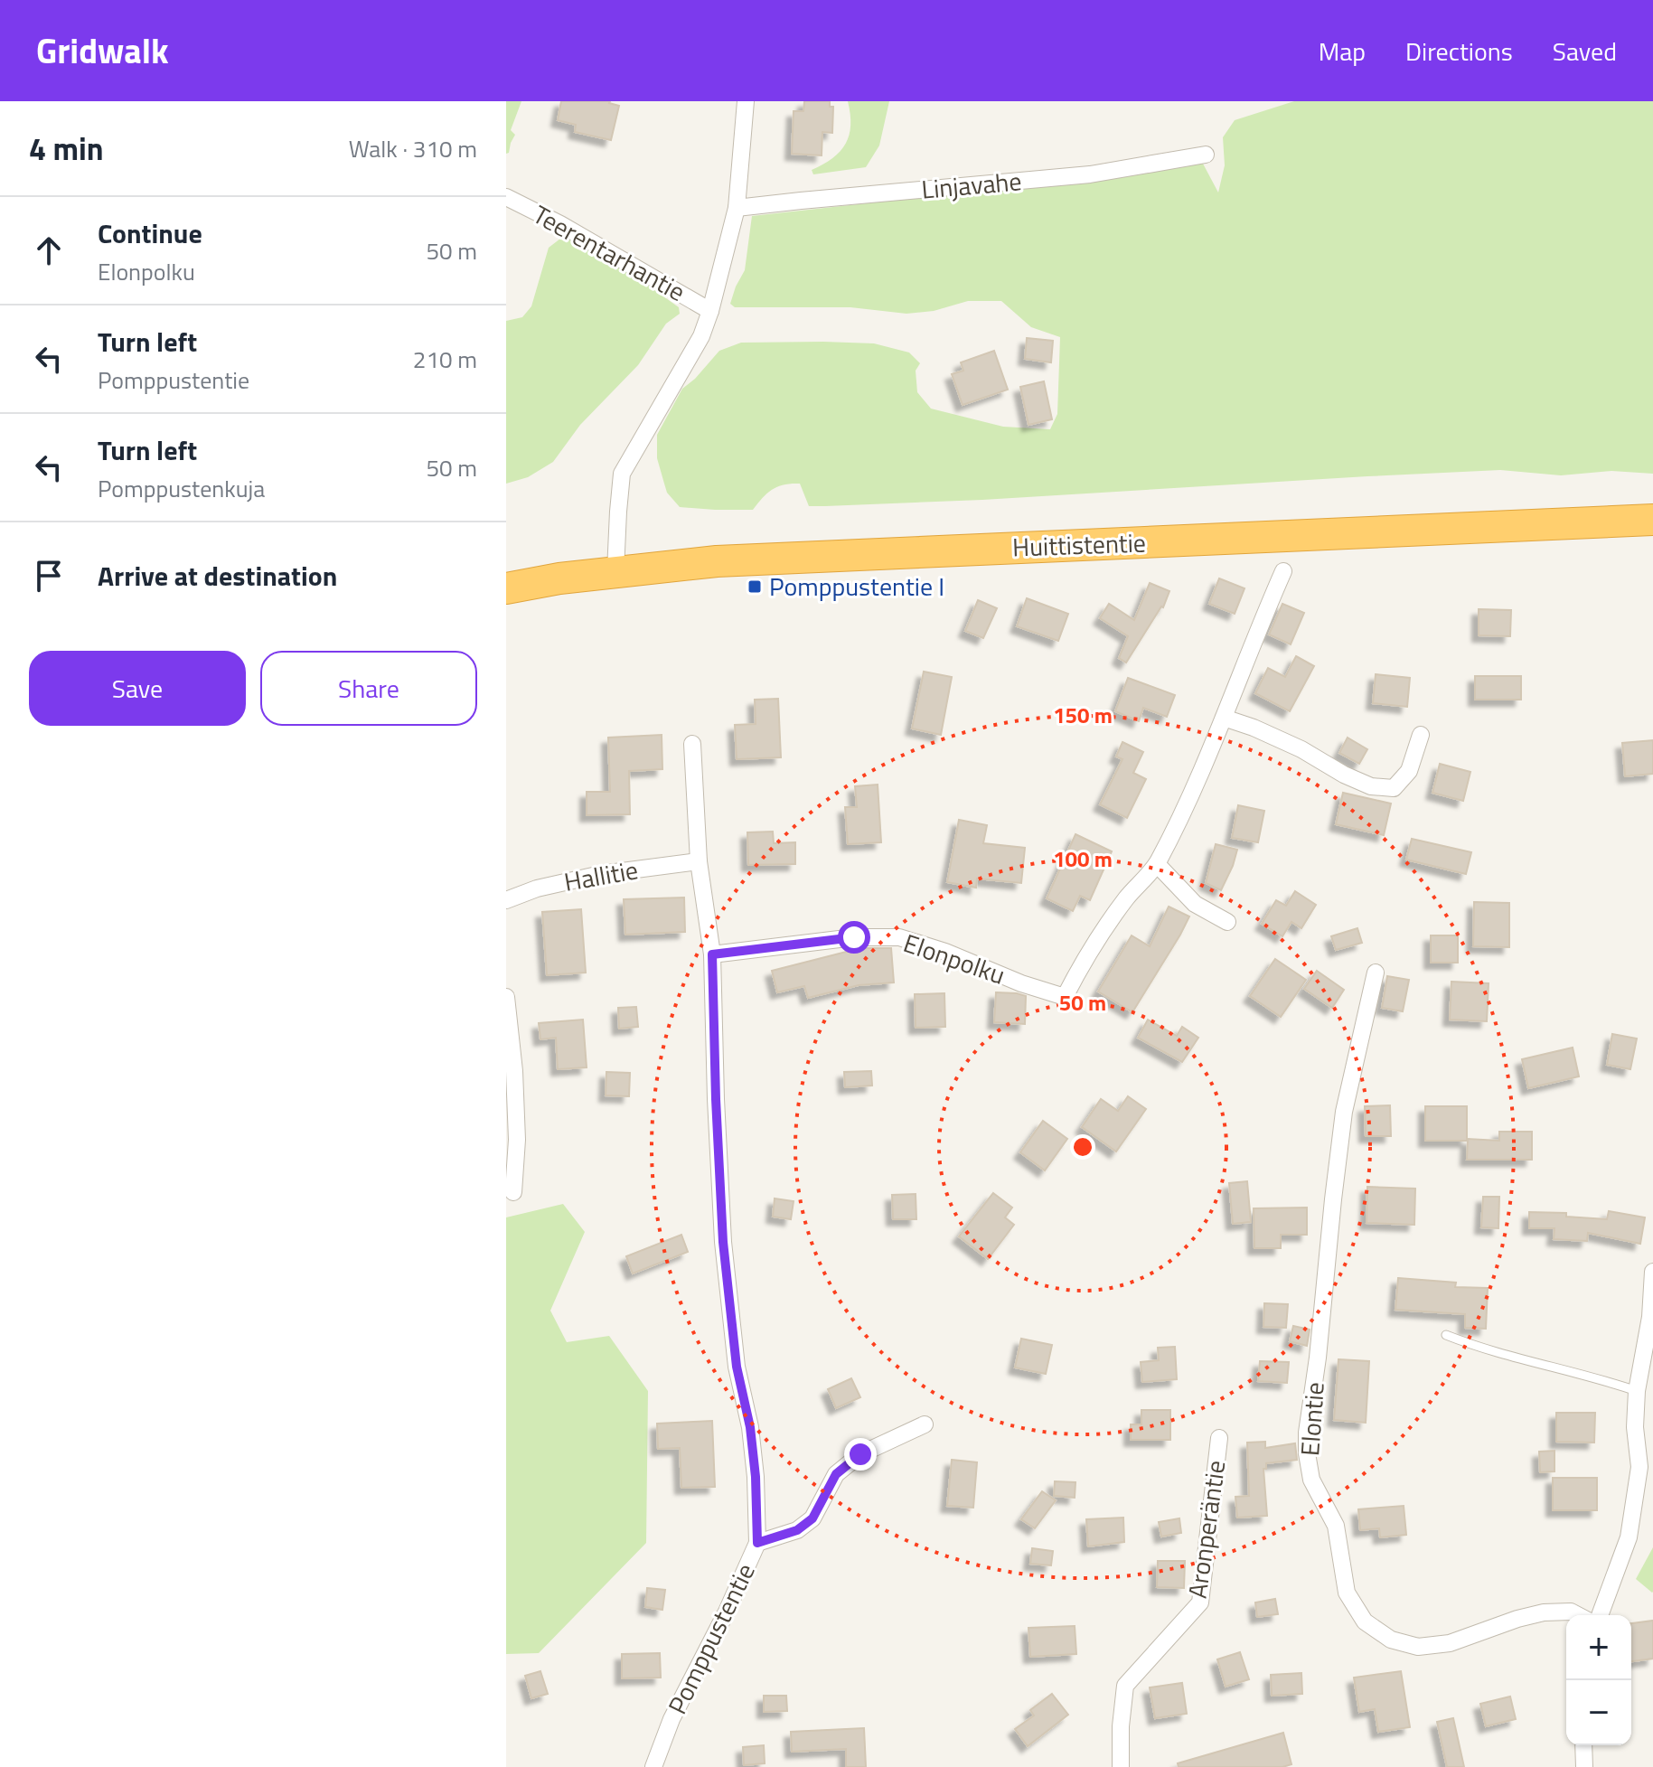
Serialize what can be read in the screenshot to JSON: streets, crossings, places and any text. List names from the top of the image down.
{
  "streets": {
    "highway": ["Huittistentie"],
    "street": [
      "Linjavahe",
      "Teerentarhantie",
      "Hallitie",
      "Elonpolku",
      "Elontie",
      "Aronperäntie",
      "Pomppustentie"
    ]
  },
  "crossings": [
    ["Hallitie", "Pomppustentie"],
    ["Elonpolku", "Pomppustentie"]
  ],
  "places": {
    "transit": ["Pomppustentie I"]
  },
  "page": {
    "header": "Gridwalk",
    "nav": ["Map", "Directions", "Saved"],
    "heading": ["4 min", "Walk · 310 m"],
    "list": [
      ["Continue", "Elonpolku", "50 m"],
      ["Turn left", "Pomppustentie", "210 m"],
      ["Turn left", "Pomppustenkuja", "50 m"],
      "Arrive at destination"
    ],
    "buttons": ["Save", "Share"],
    "map_buttons": ["+", "−"]
  },
  "rings": ["150 m", "100 m", "50 m"]
}
